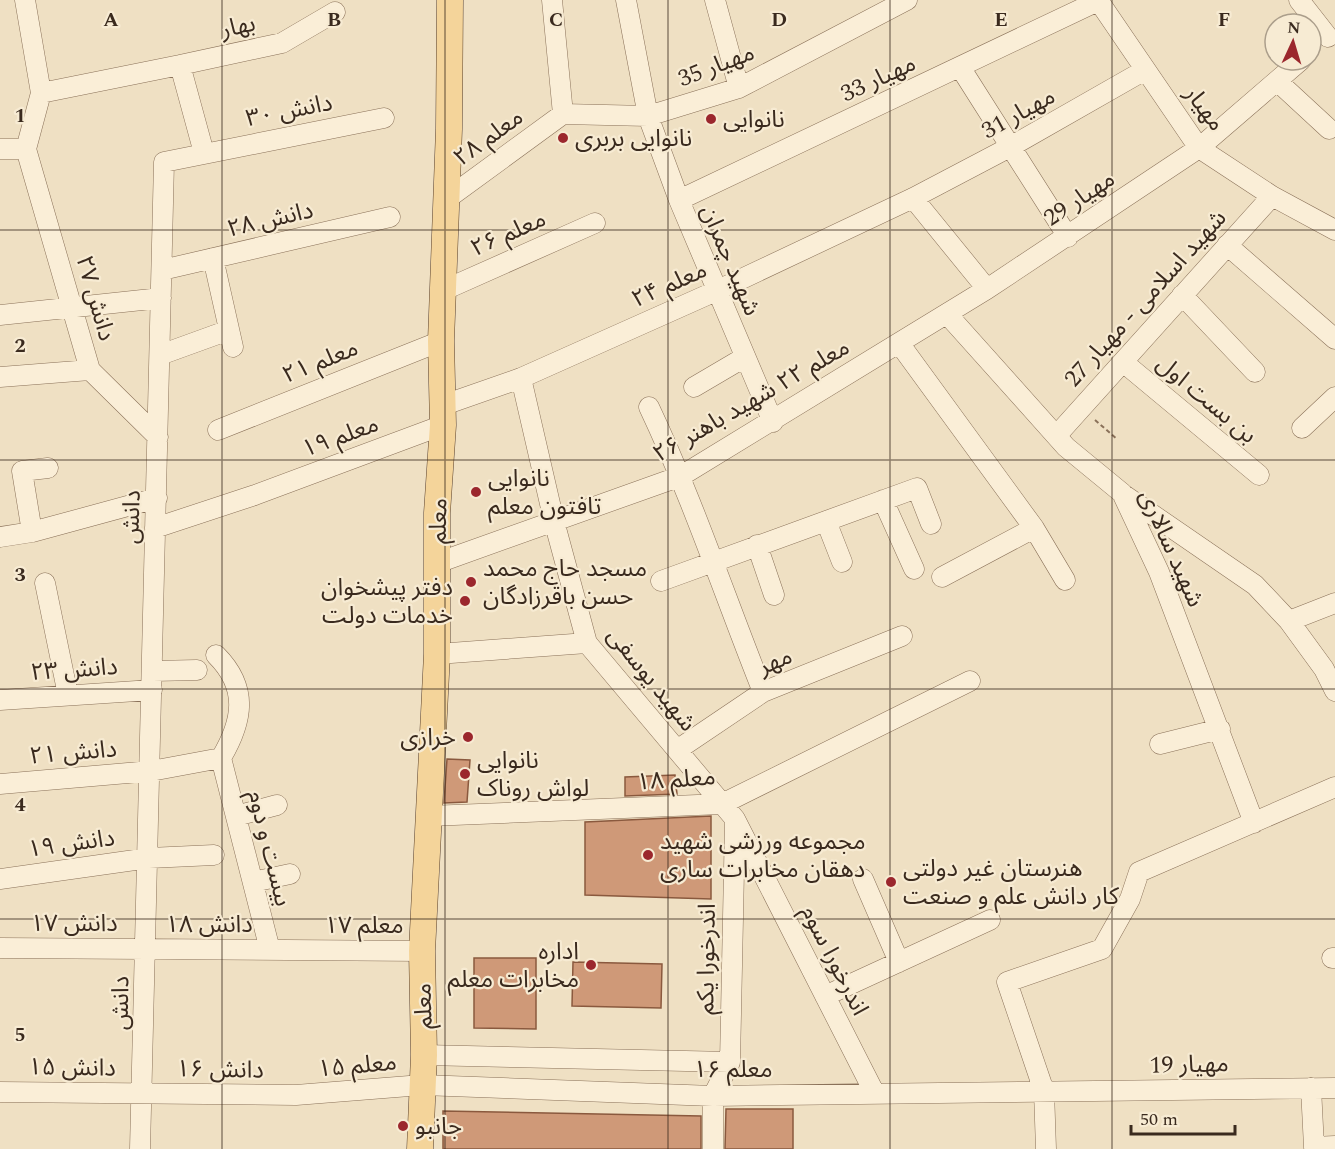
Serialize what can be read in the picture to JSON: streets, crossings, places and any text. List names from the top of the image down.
{
  "streets": {
    "main road": ["معلم"],
    "street": [
      "بهار",
      "مهیار 35",
      "مهیار 33",
      "مهیار",
      "دانش ۳۰",
      "مهیار 31",
      "معلم ۲۸",
      "مهیار 29",
      "دانش ۲۸",
      "معلم ۲۶",
      "شهید چمران",
      "معلم ۲۴",
      "دانش ۲۷",
      "شهید اسلامی - مهیار 27",
      "معلم ۲۱",
      "بن بست اول",
      "معلم ۲۲ شهید باهنر ۲۶",
      "معلم ۱۹",
      "دانش",
      "شهید سالاری",
      "مهر",
      "دانش ٢٣",
      "شهید یوسفی",
      "دانش ٢١",
      "معلم ۱۸",
      "دانش ١٩",
      "بیست و دوم",
      "دانش ۱۷",
      "دانش ١٨",
      "معلم ١٧",
      "اندرخورا یکم",
      "اندرخورا سوم",
      "مهیار 19",
      "معلم ۱۵",
      "دانش ۱۵",
      "دانش ۱۶",
      "معلم ۱۶"
    ]
  },
  "crossings": [
    ["مهیار 35", "معلم ۲۸"],
    ["مهیار 35", "شهید چمران"],
    ["مهیار 33", "مهیار"],
    ["مهیار 33", "شهید چمران"],
    ["مهیار", "مهیار 31"],
    ["مهیار", "مهیار 29"],
    ["مهیار", "شهید اسلامی - مهیار 27"],
    ["دانش ۳۰", "دانش"],
    ["مهیار 31", "معلم ۲۴"],
    ["معلم ۲۸", "معلم"],
    ["مهیار 29", "معلم ۲۲ شهید باهنر ۲۶"],
    ["مهیار 29", "شهید سالاری"],
    ["دانش ۲۸", "دانش"],
    ["معلم ۲۶", "معلم"],
    ["شهید چمران", "معلم ۲۴"],
    ["شهید چمران", "معلم ۲۲ شهید باهنر ۲۶"],
    ["معلم ۲۴", "معلم ۱۹"],
    ["معلم ۲۴", "معلم"],
    ["معلم ۲۴", "شهید یوسفی"],
    ["دانش ۲۷", "دانش"],
    ["شهید اسلامی - مهیار 27", "بن بست اول"],
    ["شهید اسلامی - مهیار 27", "شهید سالاری"],
    ["معلم ۲۱", "معلم"],
    ["معلم ۲۲ شهید باهنر ۲۶", "معلم"],
    ["معلم ۲۲ شهید باهنر ۲۶", "شهید سالاری"],
    ["معلم ۲۲ شهید باهنر ۲۶", "شهید یوسفی"],
    ["معلم ۱۹", "دانش"],
    ["معلم ۱۹", "معلم"],
    ["دانش", "دانش ٢٣"],
    ["دانش", "دانش ٢١"],
    ["دانش", "دانش ١٩"],
    ["دانش", "دانش ۱۷"],
    ["دانش", "دانش ١٨"],
    ["دانش", "دانش ۱۵"],
    ["دانش", "دانش ۱۶"],
    ["معلم", "معلم ۱۸"],
    ["معلم", "معلم ١٧"],
    ["معلم", "معلم ۱۵"],
    ["معلم", "معلم ۱۶"],
    ["مهر", "شهید یوسفی"],
    ["شهید یوسفی", "معلم ۱۸"],
    ["شهید یوسفی", "اندرخورا یکم"],
    ["شهید یوسفی", "اندرخورا سوم"],
    ["دانش ٢١", "بیست و دوم"],
    ["معلم ۱۸", "اندرخورا یکم"],
    ["معلم ۱۸", "اندرخورا سوم"],
    ["بیست و دوم", "دانش ١٨"],
    ["دانش ۱۷", "دانش ١٨"],
    ["دانش ١٨", "معلم ١٧"],
    ["اندرخورا یکم", "اندرخورا سوم"],
    ["اندرخورا یکم", "معلم ۱۶"],
    ["اندرخورا سوم", "معلم ۱۶"],
    ["مهیار 19", "معلم ۱۶"],
    ["معلم ۱۵", "دانش ۱۶"],
    ["معلم ۱۵", "معلم ۱۶"],
    ["دانش ۱۵", "دانش ۱۶"]
  ],
  "places": [
    "نانوایی",
    "نانوایی بربری",
    "نانوایی تافتون معلم",
    "مسجد حاج محمد حسن باقرزادگان",
    "دفتر پیشخوان خدمات دولت",
    "خرازی",
    "نانوایی لواش روناک",
    "مجموعه ورزشی شهید دهقان مخابرات ساری",
    "هنرستان غیر دولتی کار دانش علم و صنعت",
    "اداره مخابرات معلم",
    "جانبو"
  ],
  "scale_bar": "50 m",
  "north": "top",
  "grid": {
    "columns": [
      "A",
      "B",
      "C",
      "D",
      "E",
      "F"
    ],
    "rows": [
      "1",
      "2",
      "3",
      "4",
      "5"
    ]
  }
}
